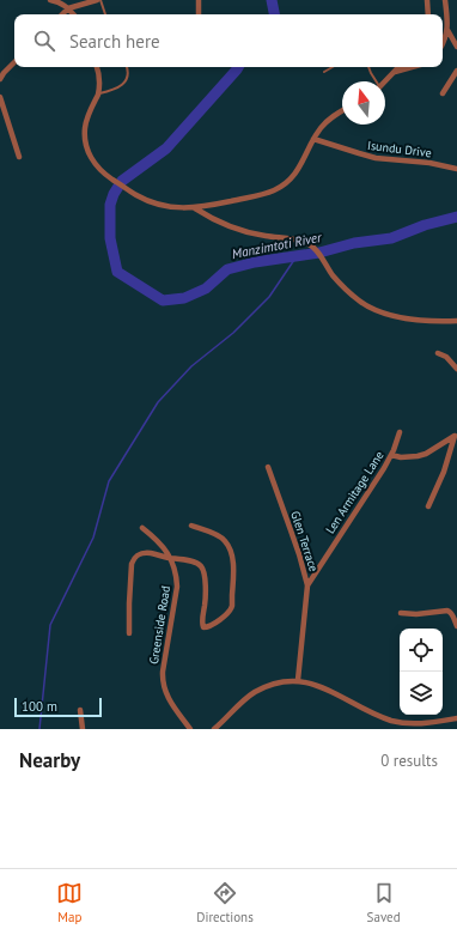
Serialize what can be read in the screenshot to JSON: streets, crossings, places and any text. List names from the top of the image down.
{
  "streets": {
    "street": [
      "Isundu Drive",
      "Len Armitage Lane",
      "Glen Terrace",
      "Greenside Road"
    ]
  },
  "crossings": [
    ["Len Armitage Lane", "Glen Terrace"]
  ],
  "water": ["Manzimtoti River"],
  "scale_bar": "100 m",
  "north": "top",
  "page": {
    "search": "Search here",
    "scale": "100 m",
    "heading": ["Nearby", "0 results"],
    "nav": ["Map", "Directions", "Saved"]
  }
}
